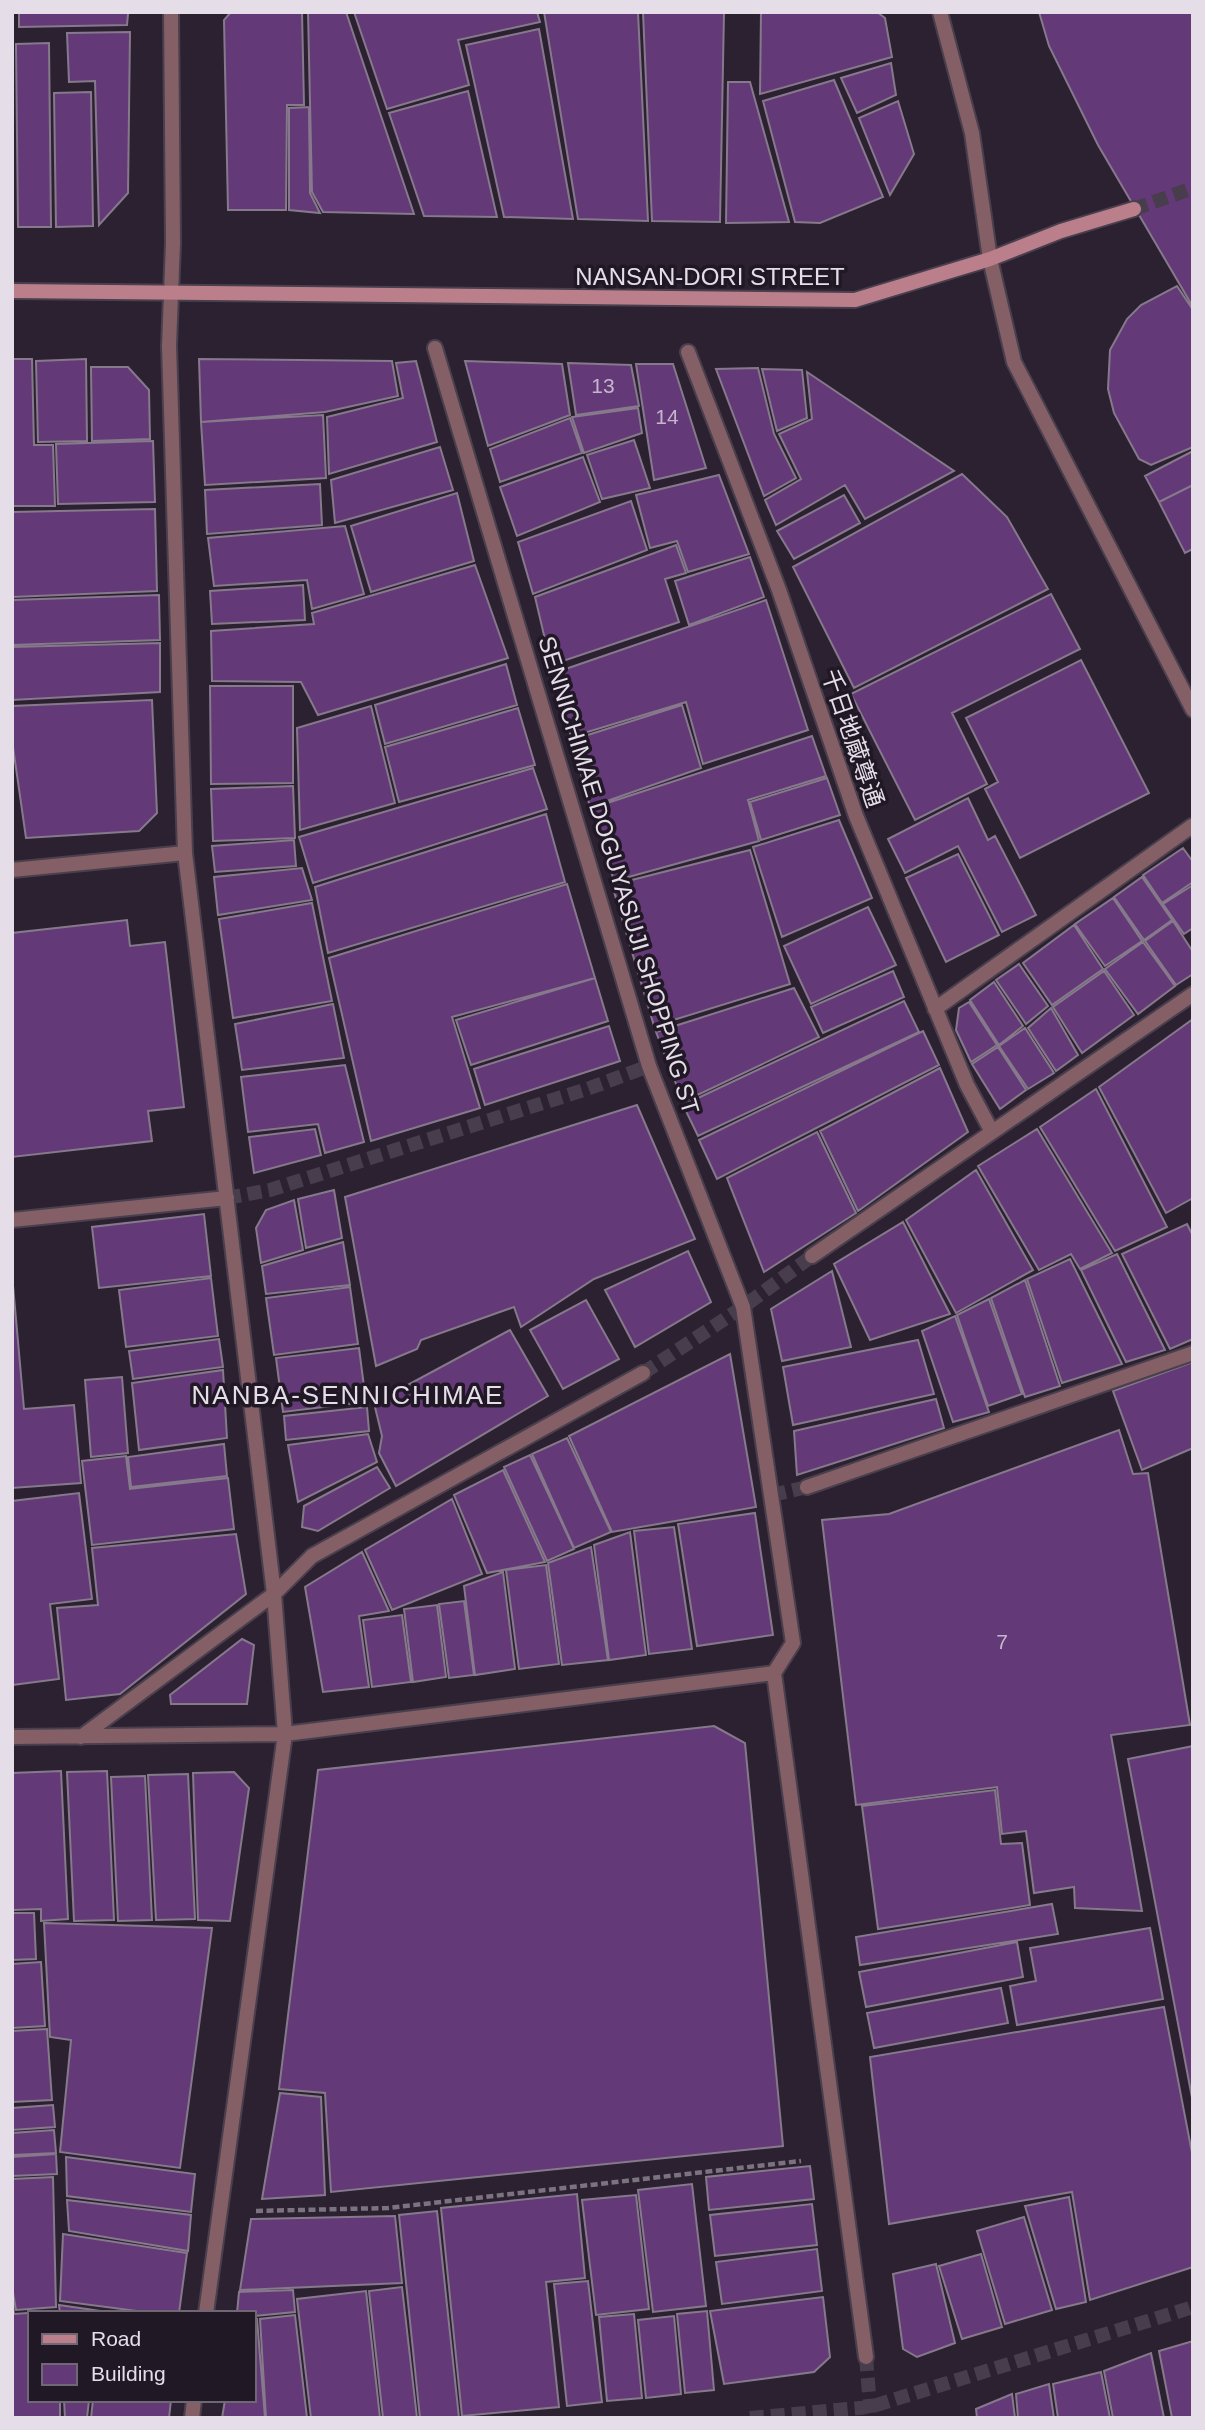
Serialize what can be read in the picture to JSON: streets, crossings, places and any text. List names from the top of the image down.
{
  "streets": {
    "street": ["NANSAN-DORI STREET", "千日地蔵尊通", "SENNICHIMAE DOGUYASUJI SHOPPING ST"]
  },
  "districts": ["NANBA-SENNICHIMAE"],
  "house_numbers": ["13", "14", "7"],
  "legend": ["Road", "Building"]
}
